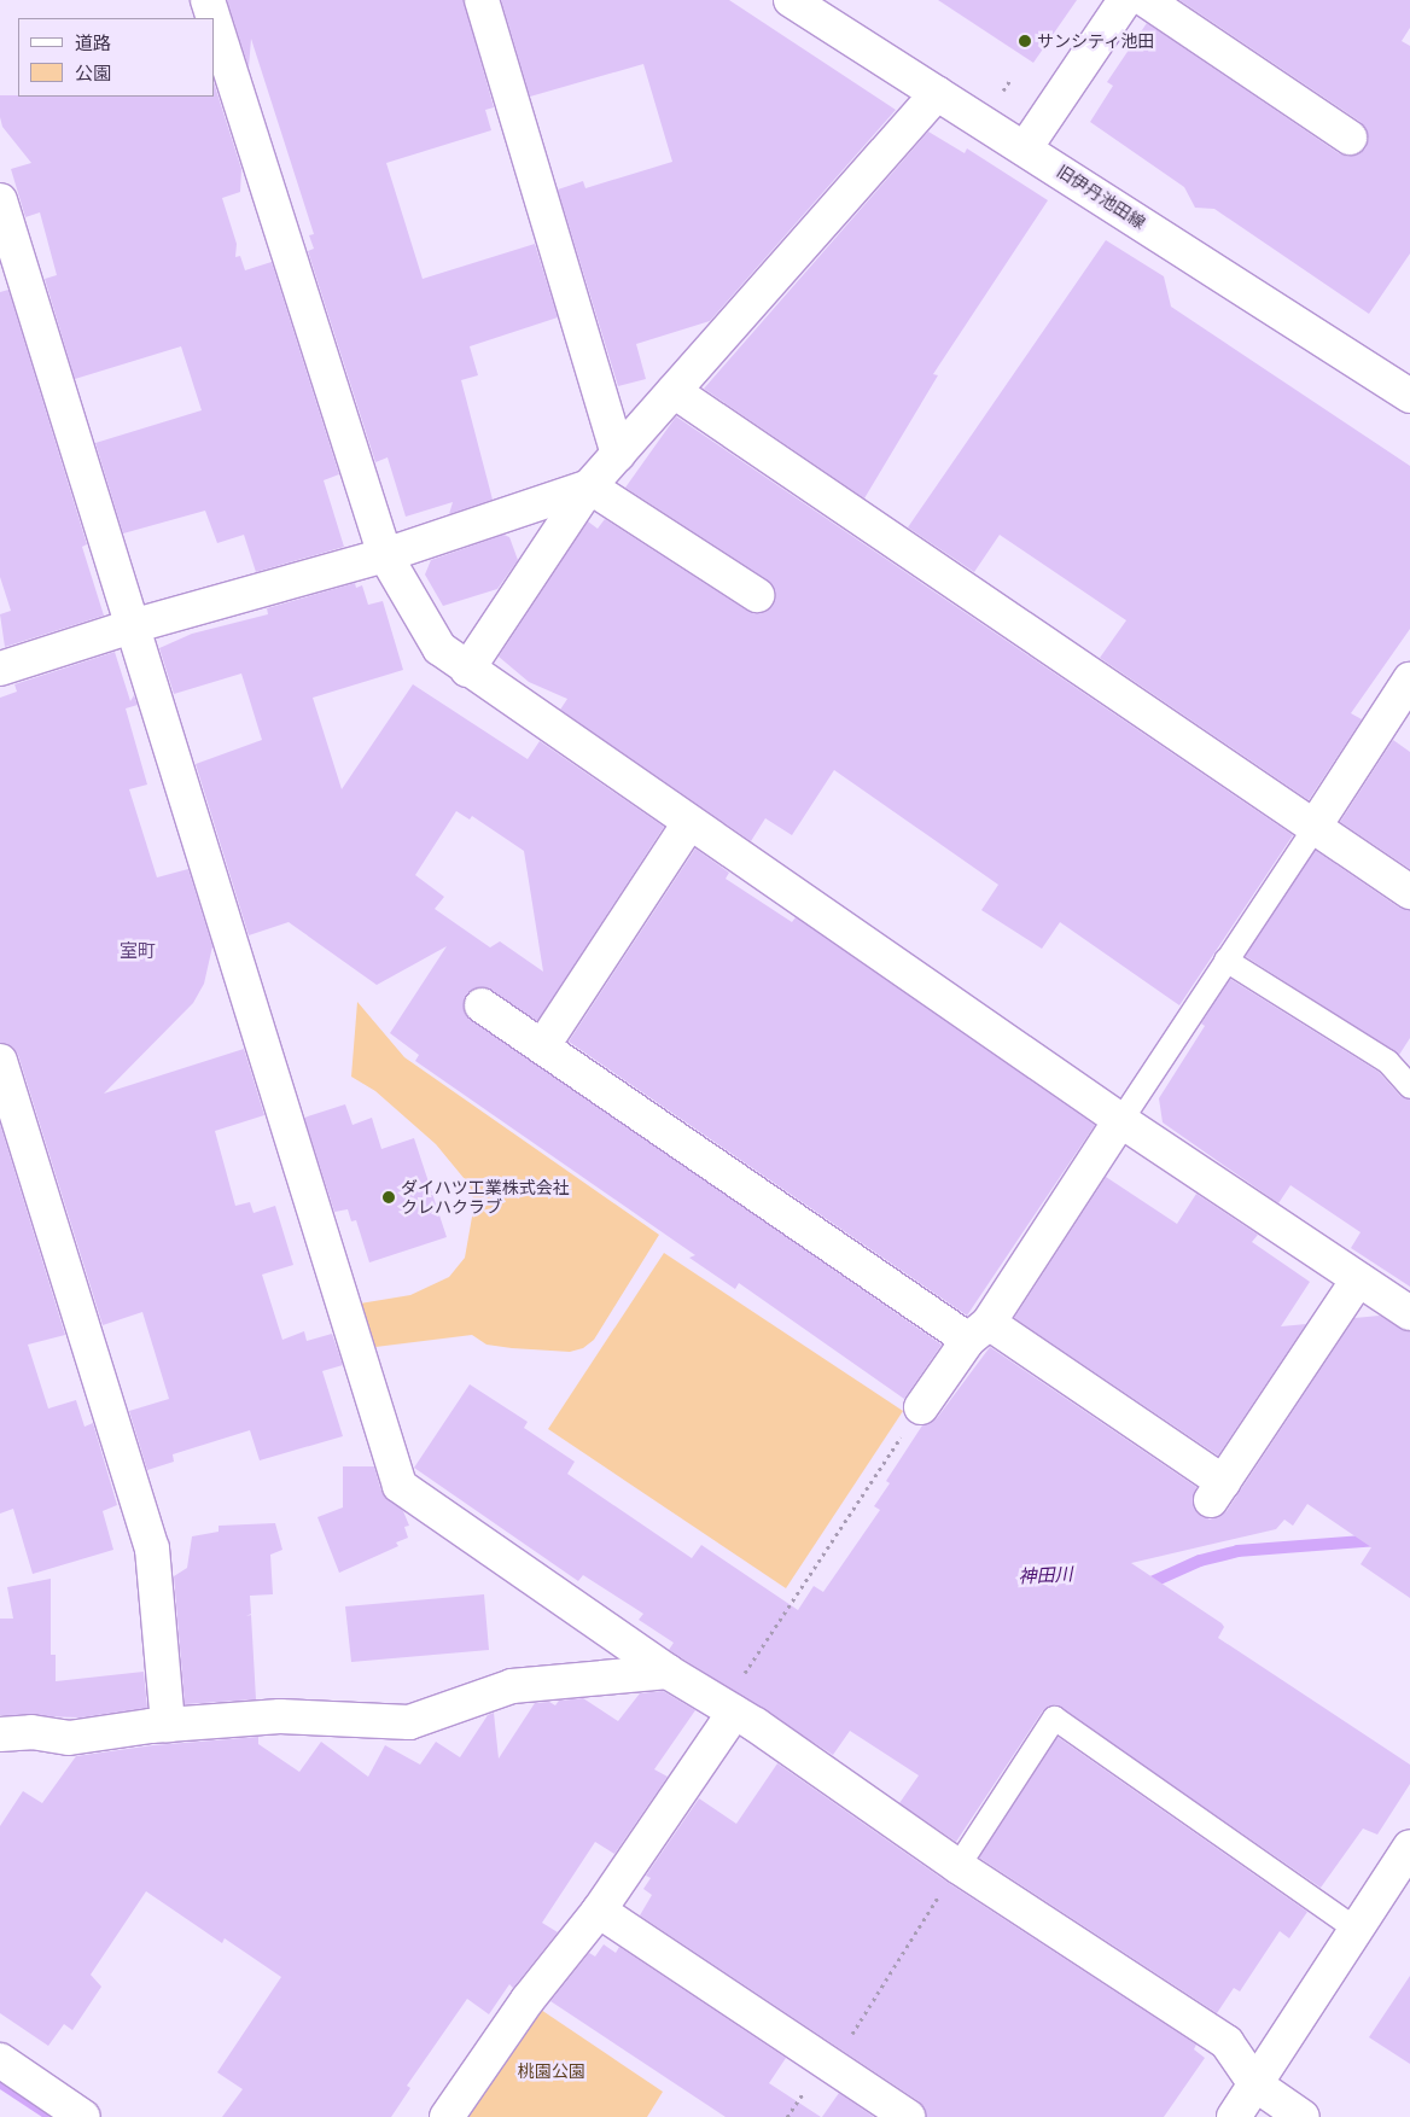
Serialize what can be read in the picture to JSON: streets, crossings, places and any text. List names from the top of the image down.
{
  "streets": {
    "street": ["旧伊丹池田線"]
  },
  "districts": ["室町"],
  "water": ["神田川"],
  "parks": ["桃園公園"],
  "places": ["サンシティ池田", "ダイハツ工業株式会社 クレハクラブ"],
  "legend": ["道路", "公園"]
}
